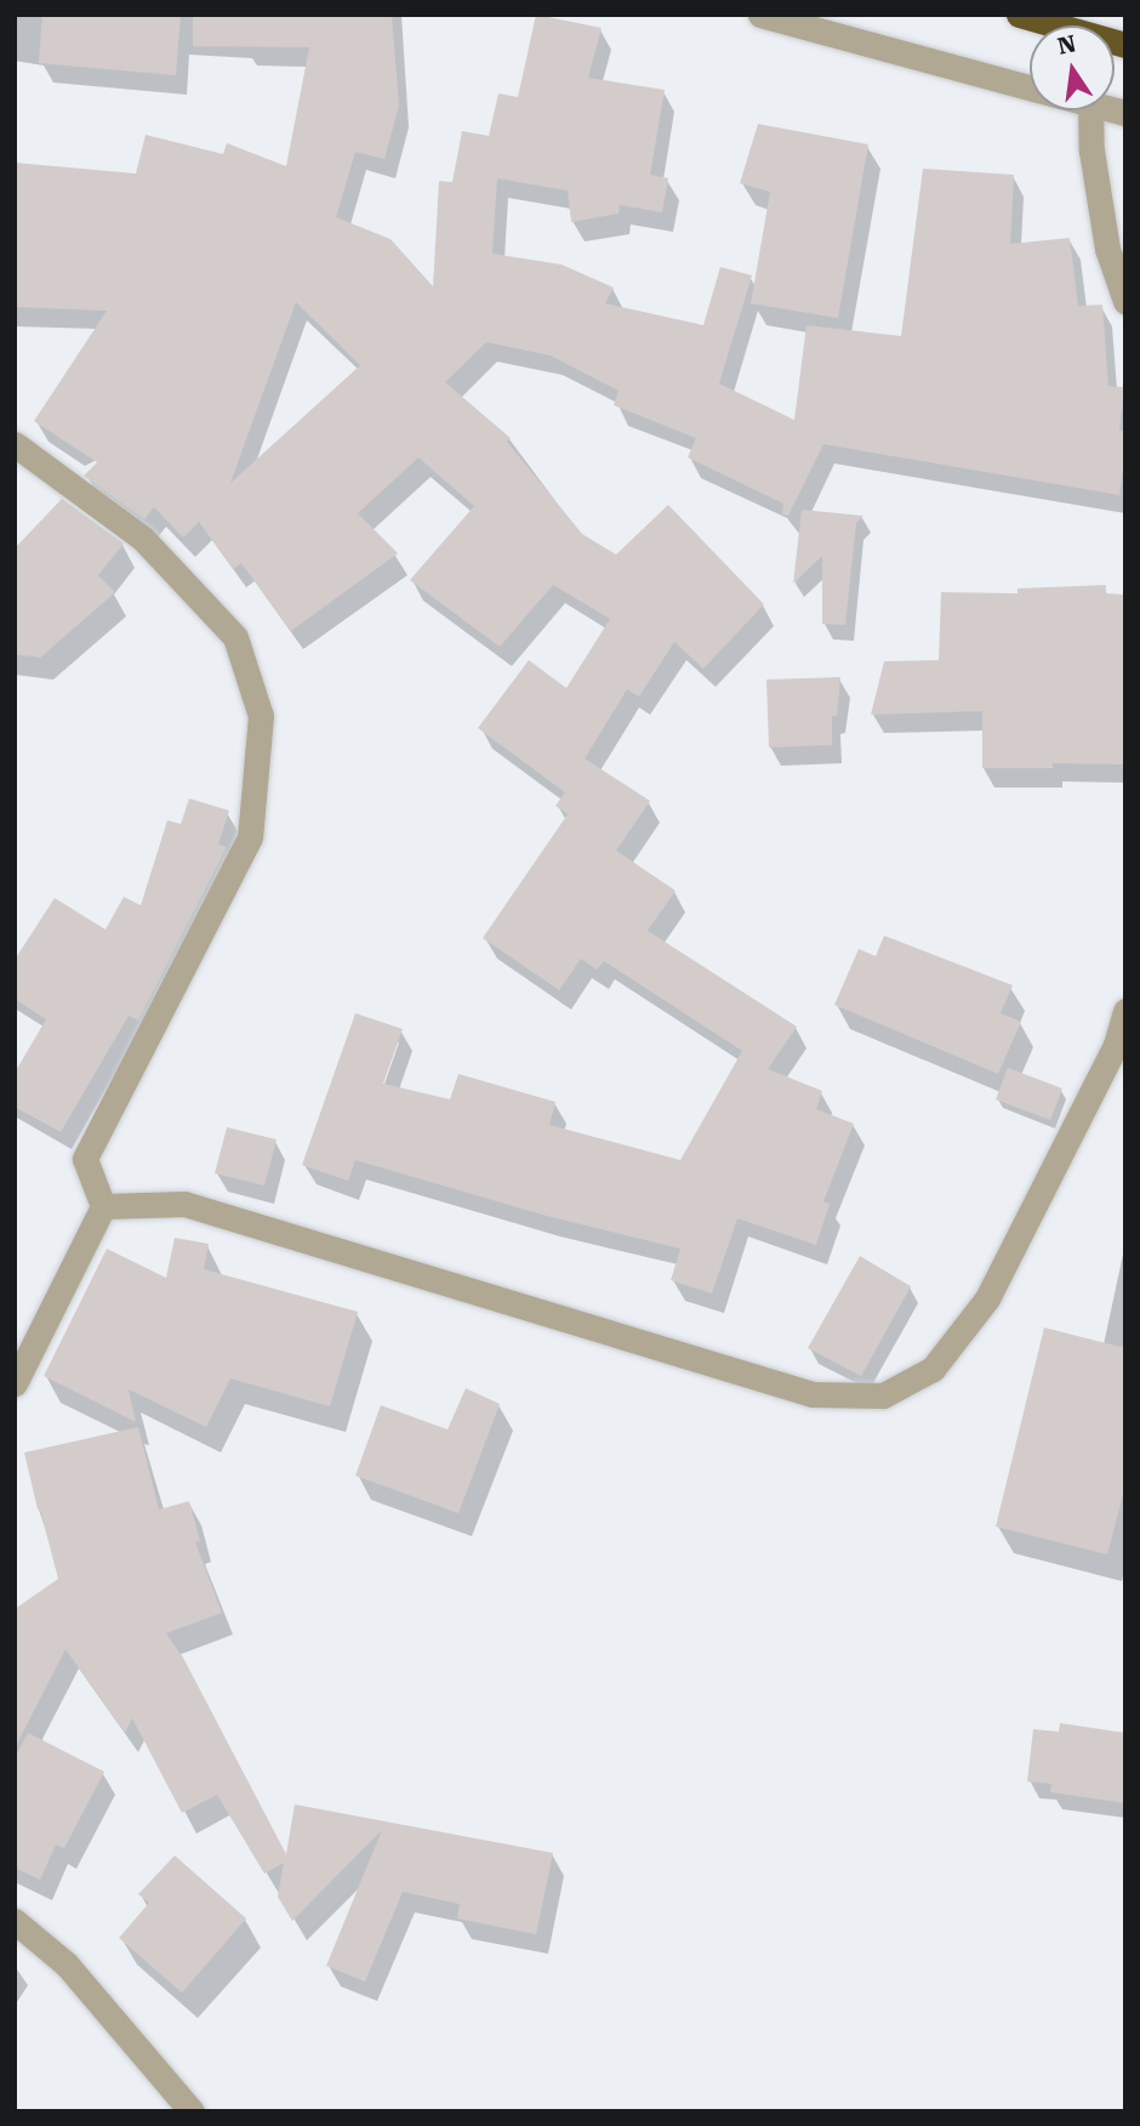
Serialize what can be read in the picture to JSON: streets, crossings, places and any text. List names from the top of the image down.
{
  "north": "top"
}
